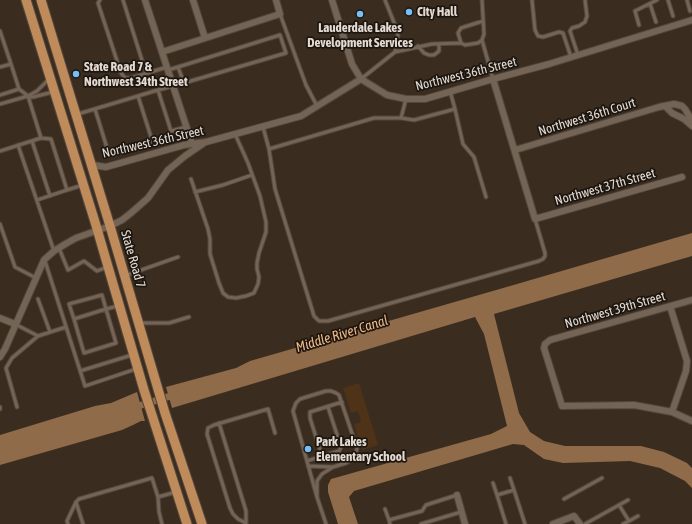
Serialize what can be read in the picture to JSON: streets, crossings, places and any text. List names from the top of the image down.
{
  "streets": {
    "main road": ["State Road 7"],
    "street": [
      "Northwest 36th Street",
      "Northwest 36th Court",
      "Northwest 37th Street",
      "Northwest 39th Street"
    ]
  },
  "crossings": [
    ["Northwest 36th Street", "State Road 7"]
  ],
  "water": ["Middle River Canal"],
  "places": [
    "City Hall",
    "Lauderdale Lakes Development Services",
    "State Road 7 & Northwest 34th Street",
    "Park Lakes Elementary School"
  ]
}
